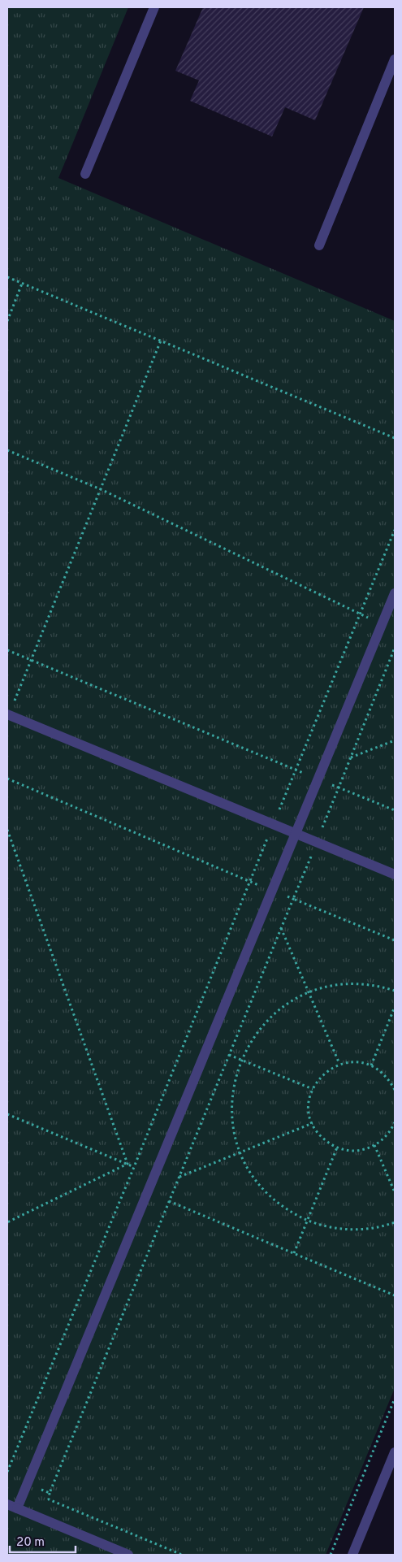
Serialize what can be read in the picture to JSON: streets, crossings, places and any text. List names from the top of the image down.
{
  "scale_bar": "20 m"
}
